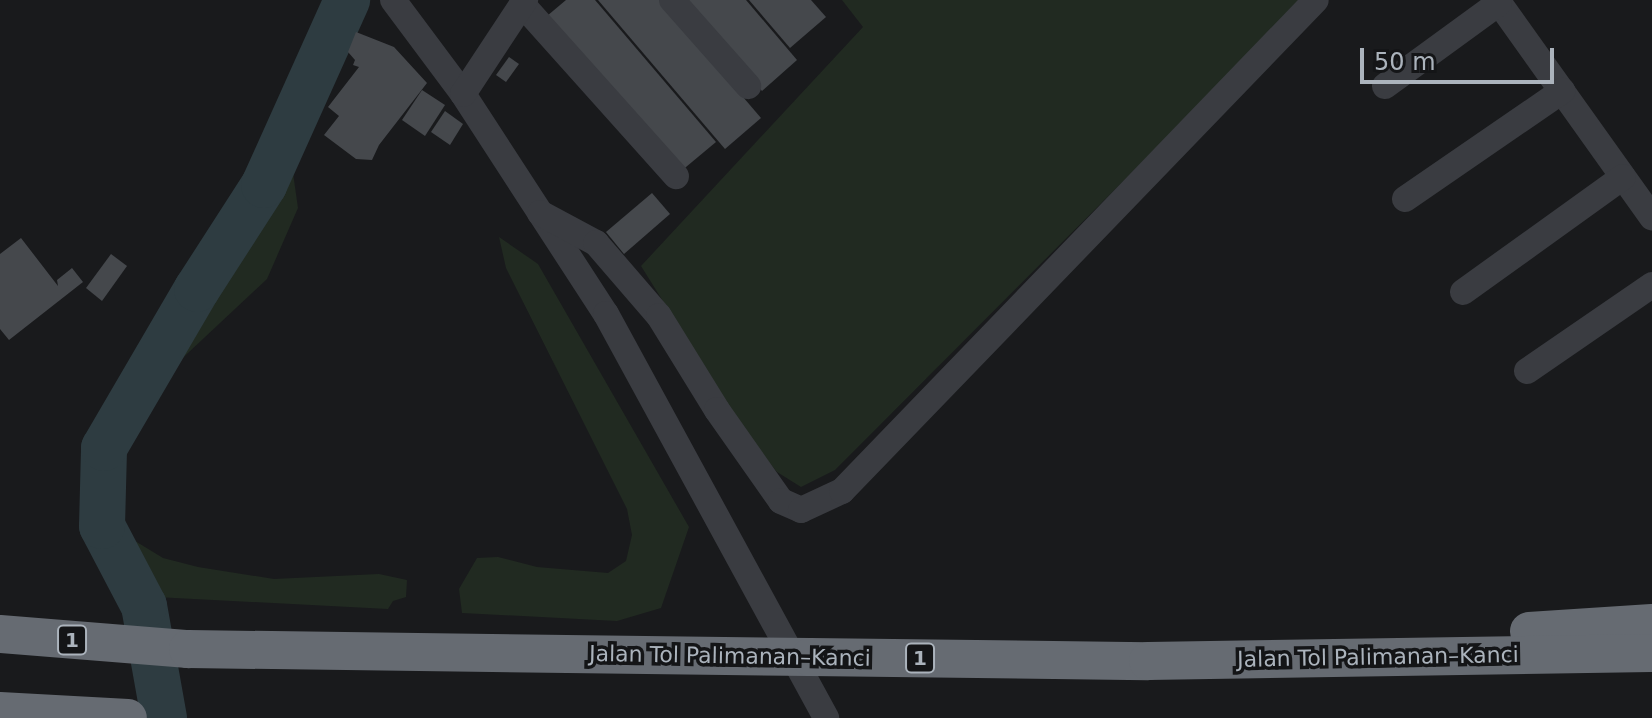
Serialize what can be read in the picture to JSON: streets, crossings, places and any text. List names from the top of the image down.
{
  "streets": {
    "highway": ["1", "Jalan Tol Palimanan–Kanci"]
  },
  "scale_bar": "50 m"
}
